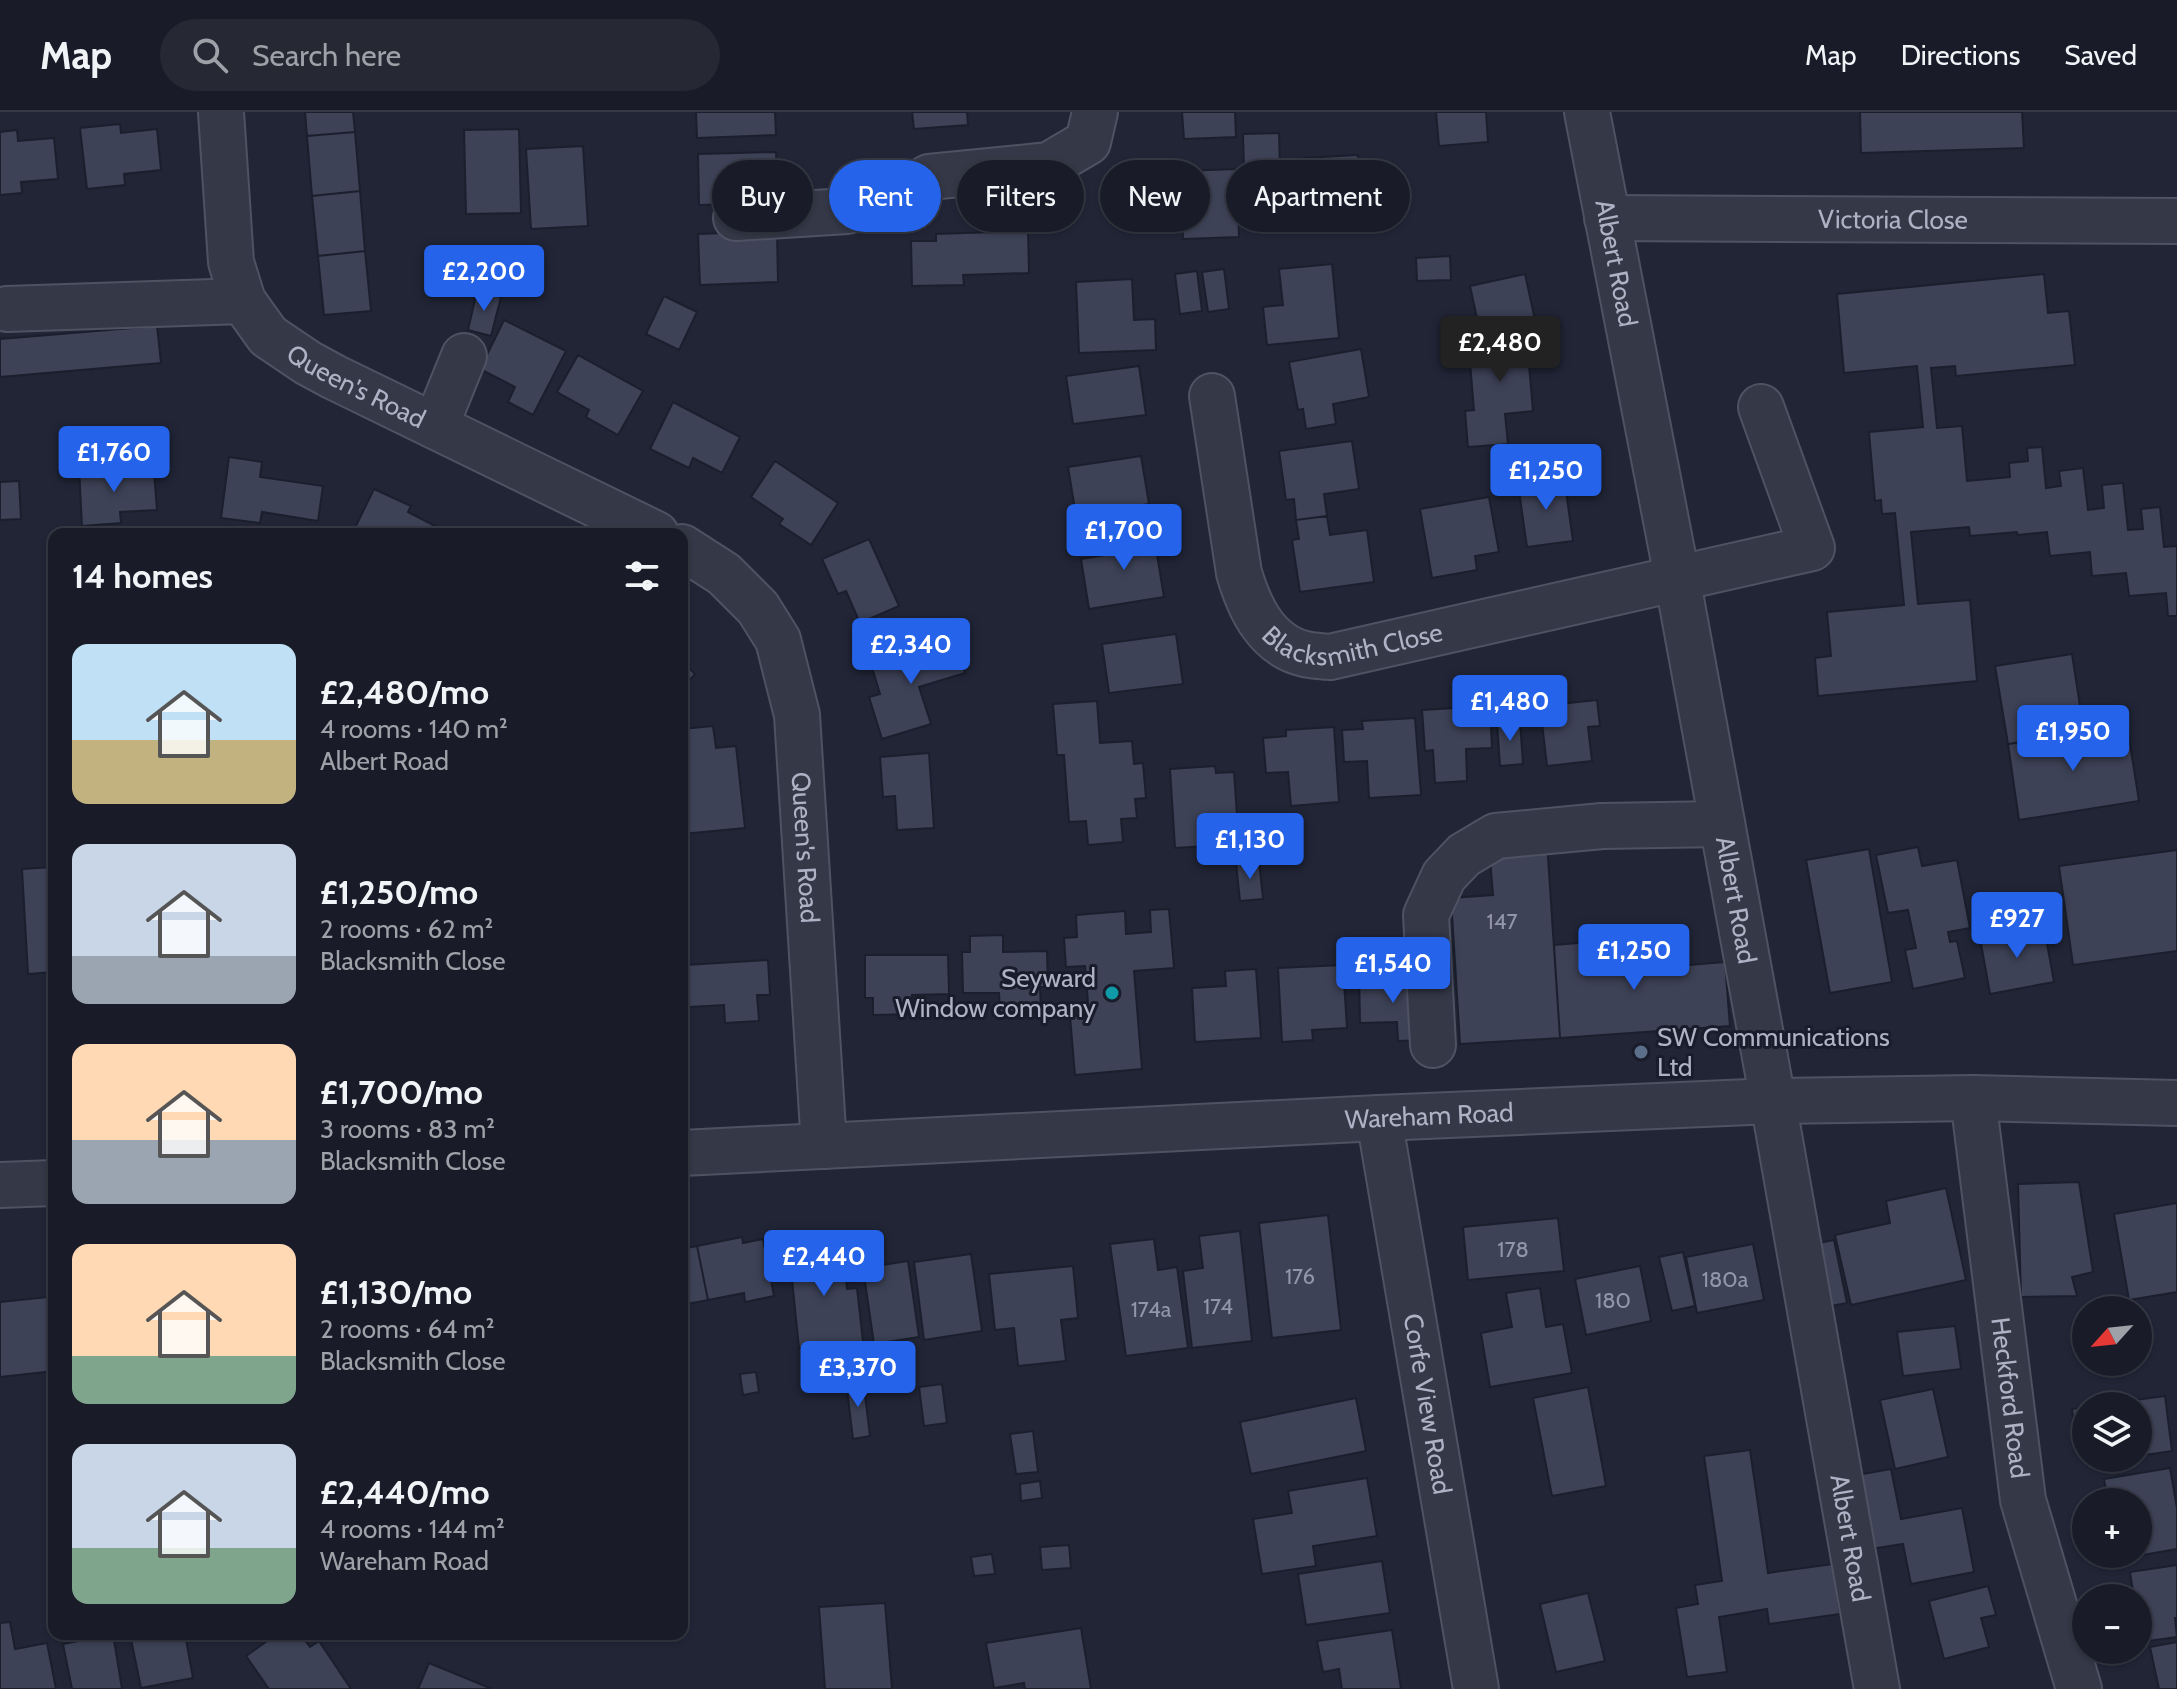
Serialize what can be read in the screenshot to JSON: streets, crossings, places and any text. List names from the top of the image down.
{
  "streets": {
    "street": [
      "Victoria Close",
      "Albert Road",
      "Queen's Road",
      "Blacksmith Close",
      "Wareham Road",
      "Heckford Road",
      "Corfe View Road"
    ]
  },
  "crossings": [
    ["Victoria Close", "Albert Road"],
    ["Albert Road", "Blacksmith Close"],
    ["Albert Road", "Wareham Road"],
    ["Queen's Road", "Wareham Road"],
    ["Wareham Road", "Heckford Road"],
    ["Wareham Road", "Corfe View Road"]
  ],
  "places": ["Seyward Window company", "SW Communications Ltd"],
  "house_numbers": [
    "147",
    "178",
    "176",
    "180a",
    "180",
    "174",
    "174a"
  ],
  "north": "bottom left",
  "page": {
    "header": "Map",
    "search": "Search here",
    "nav": ["Map", "Directions", "Saved"],
    "chip": [
      "Buy",
      "Rent",
      "Filters",
      "New",
      "Apartment"
    ],
    "price": [
      "£2,200",
      "£2,480",
      "£1,760",
      "£1,250",
      "£1,700",
      "£2,340",
      "£1,480",
      "£1,950",
      "£1,130",
      "£927",
      "£1,250",
      "£1,540",
      "£2,440",
      "£3,370"
    ],
    "heading": "14 homes",
    "list": [
      {
        "name": "£2,480/mo",
        "note": "4 rooms · 140 m² · Albert Road"
      },
      {
        "name": "£1,250/mo",
        "note": "2 rooms · 62 m² · Blacksmith Close"
      },
      {
        "name": "£1,700/mo",
        "note": "3 rooms · 83 m² · Blacksmith Close"
      },
      {
        "name": "£1,130/mo",
        "note": "2 rooms · 64 m² · Blacksmith Close"
      },
      {
        "name": "£2,440/mo",
        "note": "4 rooms · 144 m² · Wareham Road"
      }
    ],
    "map_buttons": ["+", "−"]
  }
}
